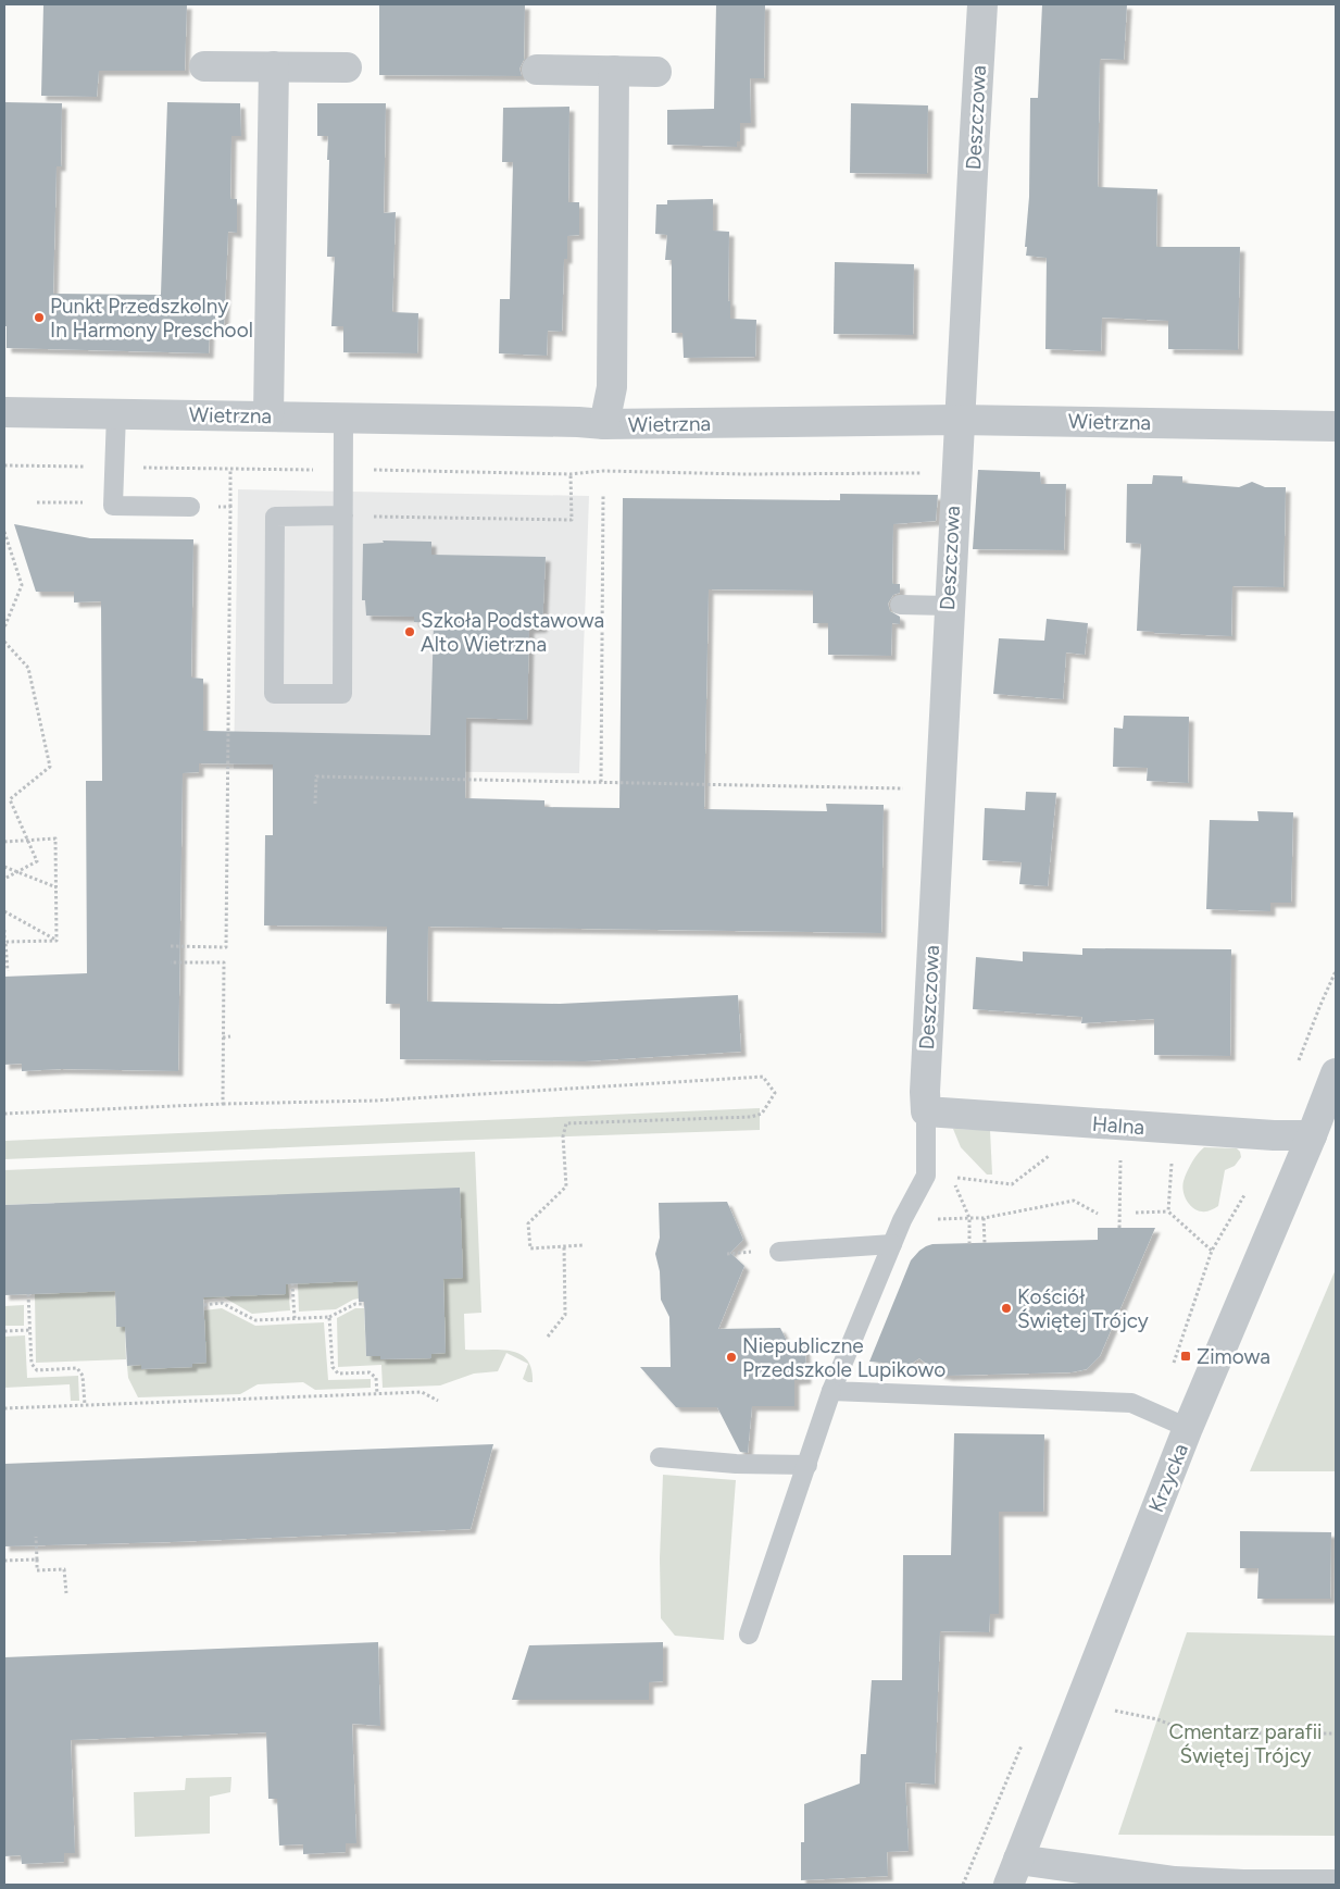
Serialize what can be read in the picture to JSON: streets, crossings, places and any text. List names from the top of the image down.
{
  "streets": {
    "street": [
      "Deszczowa",
      "Wietrzna",
      "Halna",
      "Krzycka"
    ]
  },
  "crossings": [
    ["Deszczowa", "Wietrzna"],
    ["Deszczowa", "Halna"],
    ["Halna", "Krzycka"]
  ],
  "parks": ["Cmentarz parafii Świętej Trójcy"],
  "places": {
    "other": [
      "Punkt Przedszkolny In Harmony Preschool",
      "Szkoła Podstawowa Alto Wietrzna",
      "Kościół Świętej Trójcy",
      "Niepubliczne Przedszkole Lupikowo"
    ],
    "transit": ["Zimowa"]
  }
}
